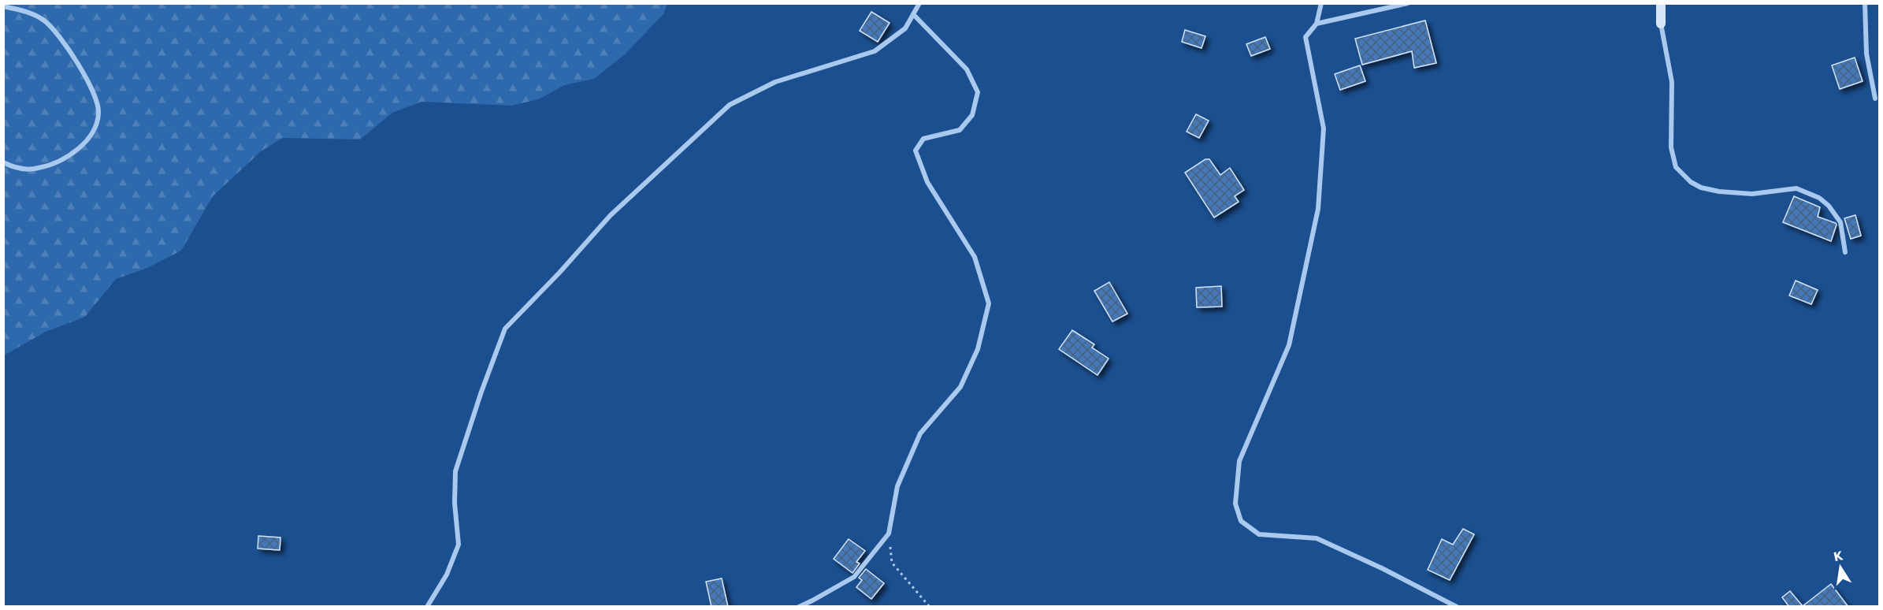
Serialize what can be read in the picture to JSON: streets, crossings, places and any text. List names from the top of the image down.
{
  "north": "top"
}
